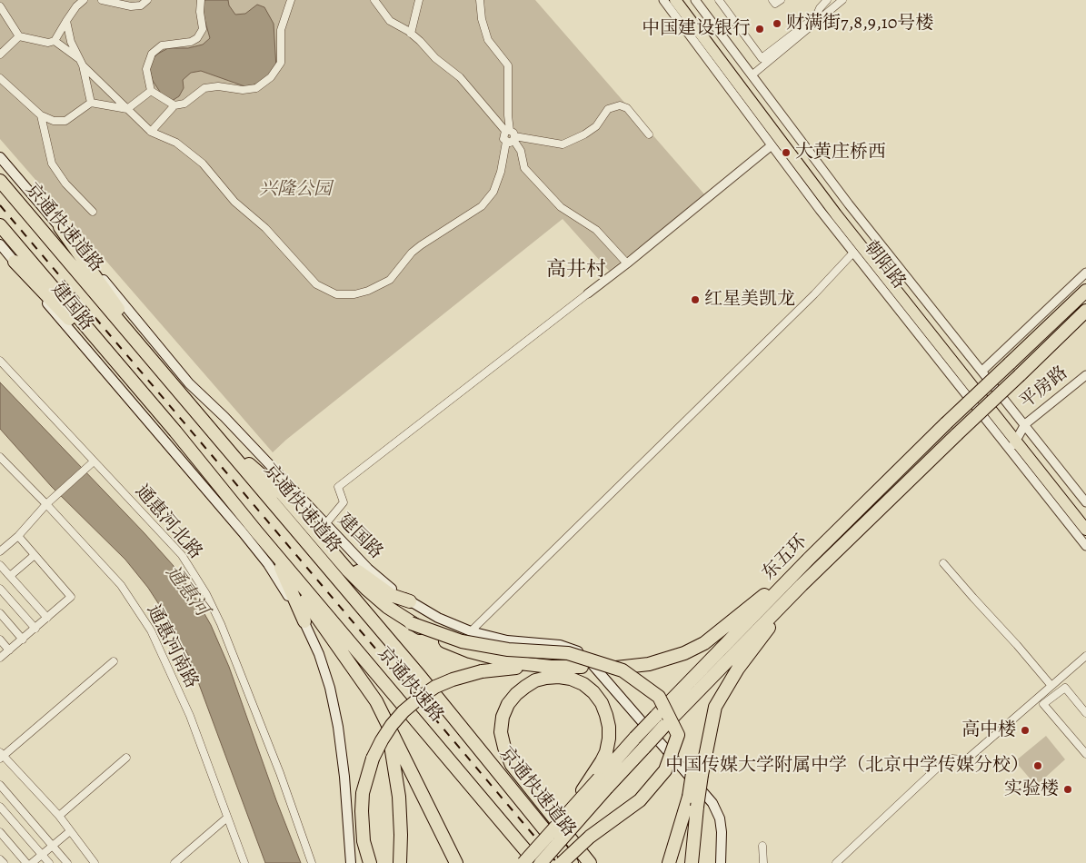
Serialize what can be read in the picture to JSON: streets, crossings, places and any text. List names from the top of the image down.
{
  "streets": {
    "highway": [
      "京通快速道路",
      "朝阳路",
      "东五环",
      "京通快速路"
    ],
    "main road": ["建国路"],
    "street": ["平房路", "通惠河北路", "通惠河南路"]
  },
  "crossings": [
    ["朝阳路", "平房路"]
  ],
  "districts": ["高井村"],
  "water": ["通惠河"],
  "parks": ["兴隆公园"],
  "places": [
    "财满街7,8,9,10号楼",
    "中国建设银行",
    "大黄庄桥西",
    "红星美凯龙",
    "高中楼",
    "中国传媒大学附属中学（北京中学传媒分校）",
    "实验楼"
  ]
}
